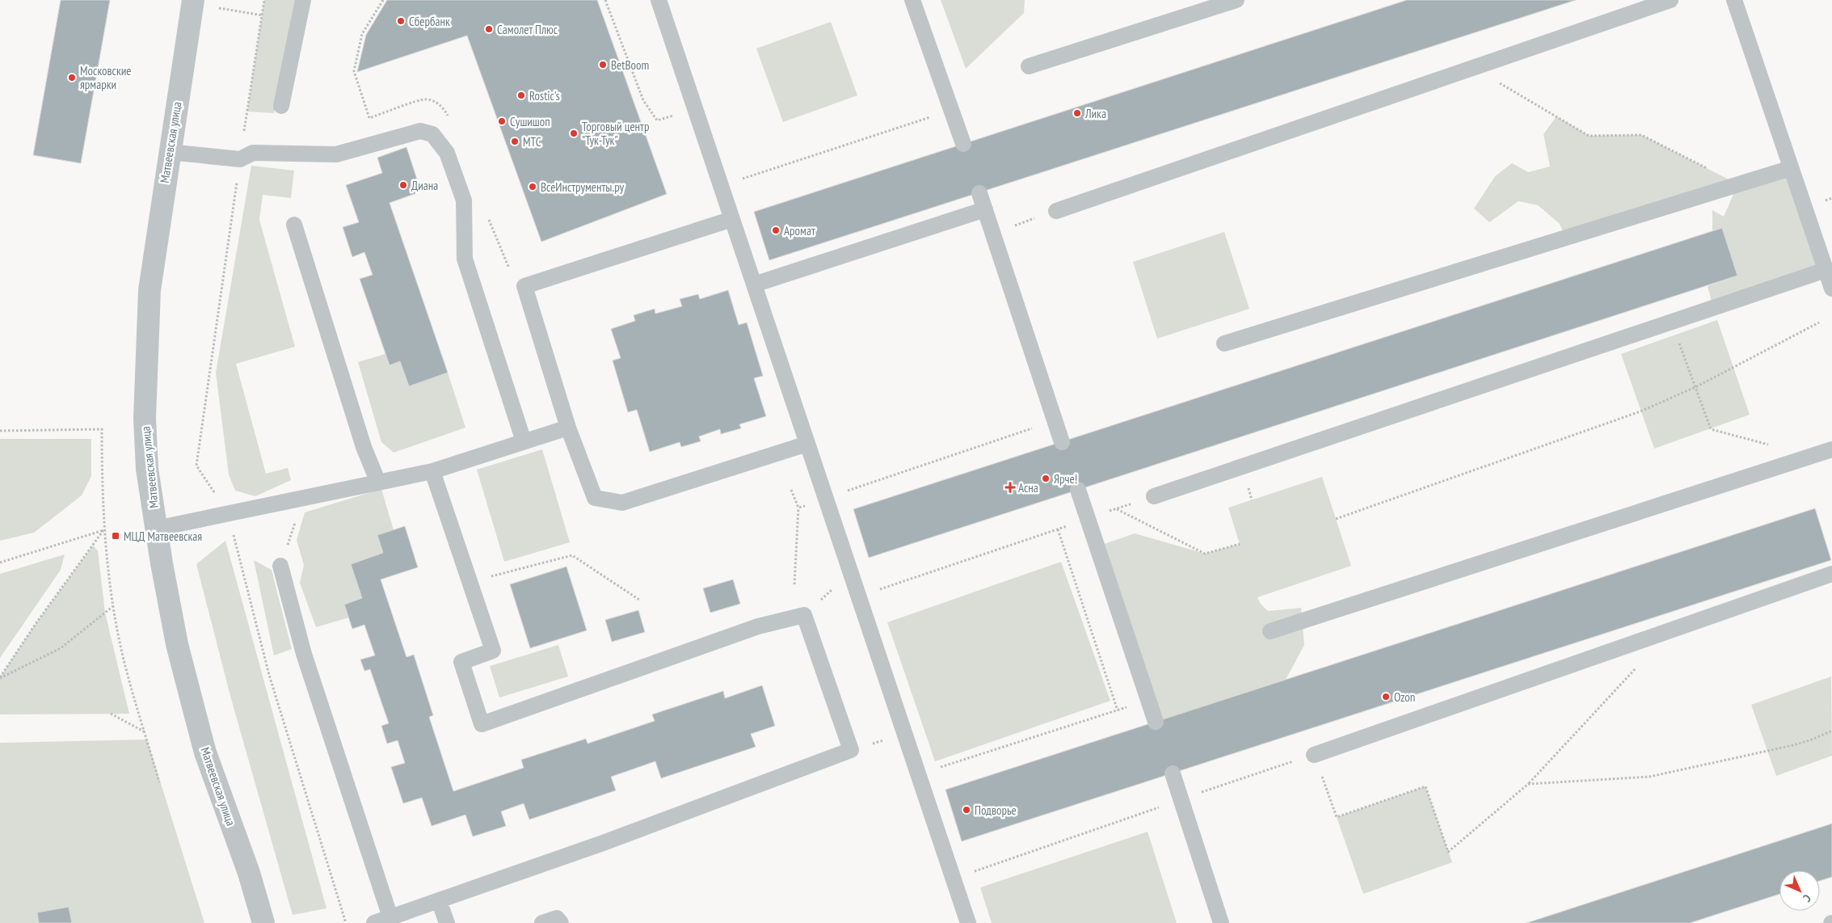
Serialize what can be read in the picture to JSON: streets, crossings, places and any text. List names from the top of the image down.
{
  "streets": {
    "street": ["Матвеевская улица"]
  },
  "places": {
    "other": [
      "Сбербанк",
      "Самолет Плюс",
      "BetBoom",
      "Московские ярмарки",
      "Rostic's",
      "Лика",
      "Сушишоп",
      "Торговый центр \"Тук-Тук\"",
      "МТС",
      "Диана",
      "ВсеИнструменты.ру",
      "Аромат",
      "Ярче!",
      "Ozon",
      "Подворье"
    ],
    "health": ["Асна"],
    "transit": ["МЦД Матвеевская"]
  },
  "north": "bottom right"
}
